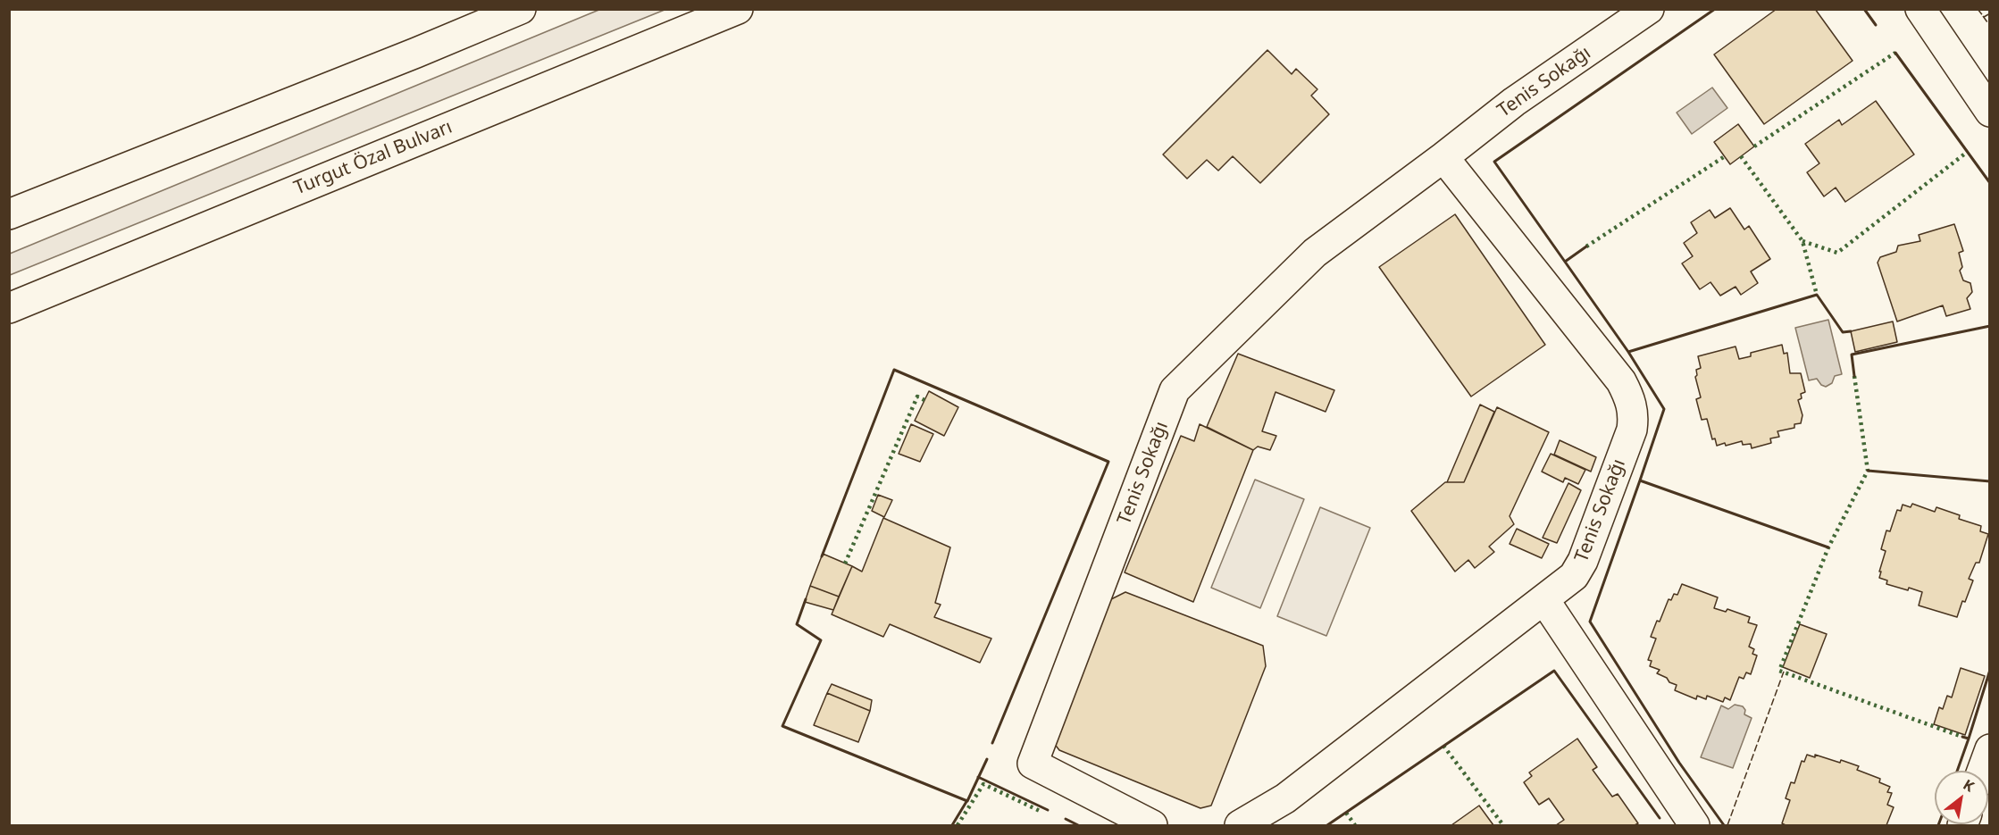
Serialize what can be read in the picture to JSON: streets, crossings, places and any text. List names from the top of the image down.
{
  "streets": {
    "street": ["Tenis Sokağı", "Turgut Özal Bulvarı"]
  },
  "north": "top right"
}
